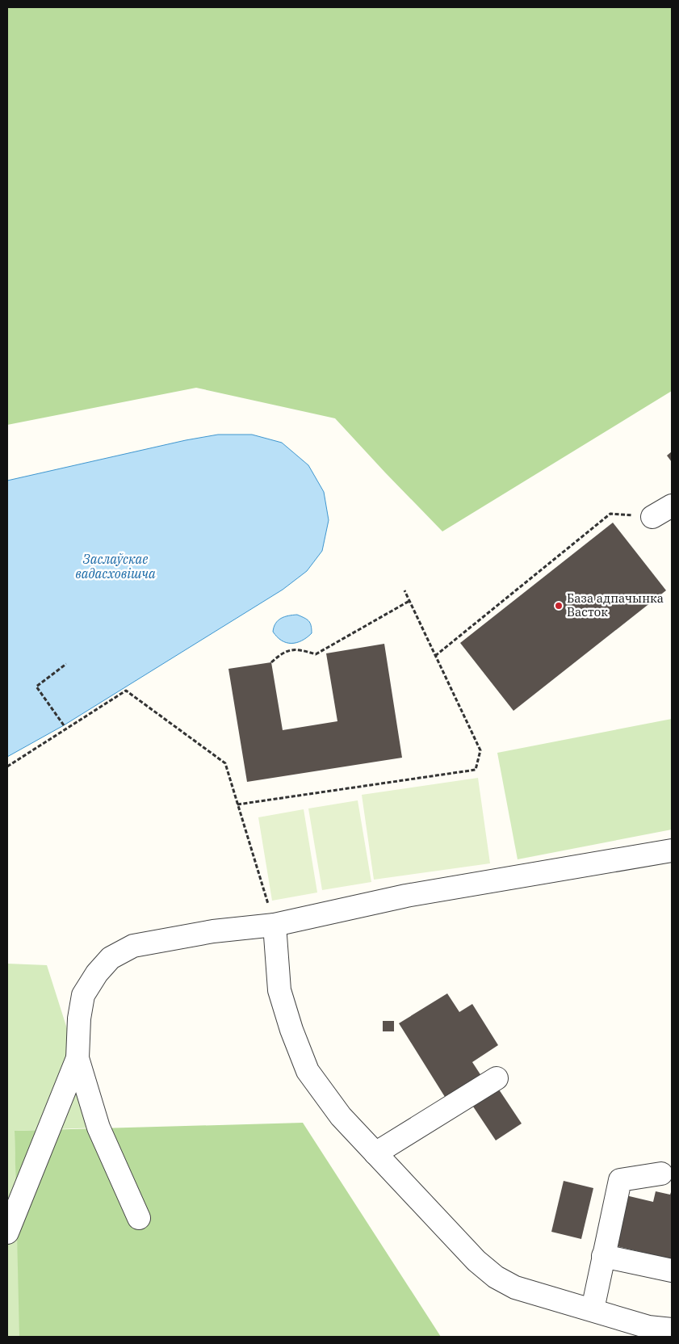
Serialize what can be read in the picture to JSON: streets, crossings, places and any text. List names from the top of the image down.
{
  "water": ["Заслаўскае вадасховішча"],
  "places": ["База адпачынка Васток"]
}
